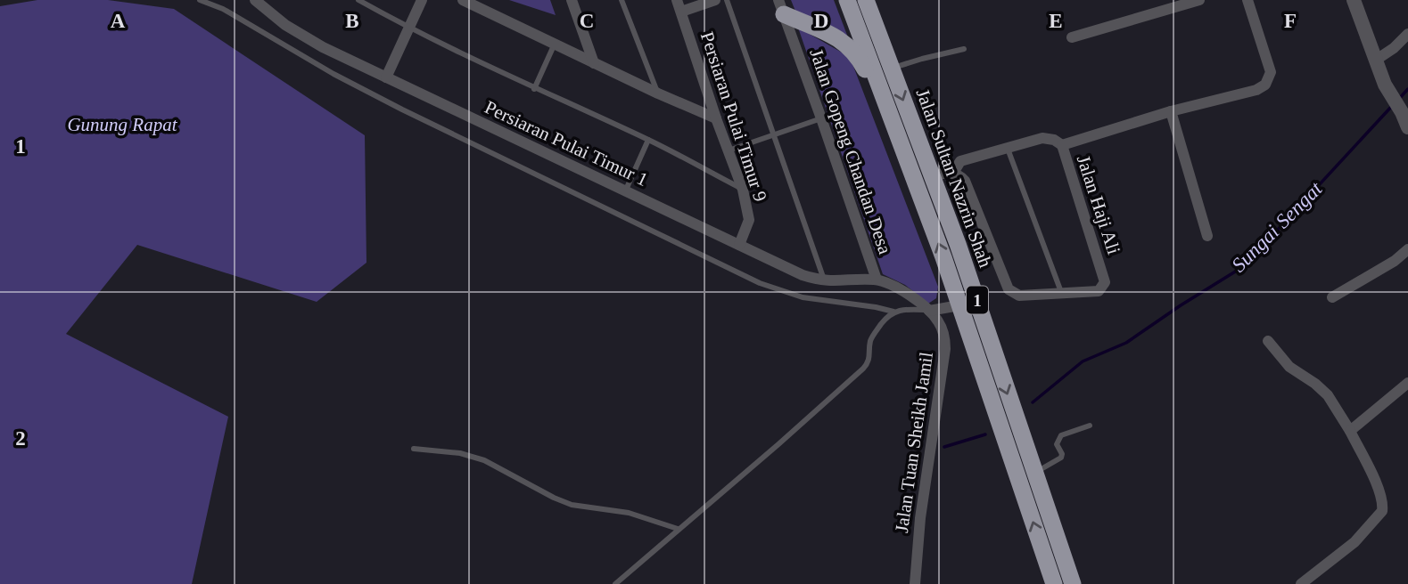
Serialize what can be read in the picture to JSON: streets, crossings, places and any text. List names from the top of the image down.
{
  "streets": {
    "highway": ["Jalan Sultan Nazrin Shah", "1"],
    "street": [
      "Persiaran Pulai Timur 9",
      "Persiaran Pulai Timur 1",
      "Jalan Gopeng Chandan Desa",
      "Jalan Haji Ali",
      "Jalan Tuan Sheikh Jamil"
    ]
  },
  "crossings": [
    ["Persiaran Pulai Timur 9", "Persiaran Pulai Timur 1"],
    ["Persiaran Pulai Timur 1", "Jalan Gopeng Chandan Desa"]
  ],
  "water": ["Sungai Sengat"],
  "parks": ["Gunung Rapat"],
  "grid": {
    "columns": [
      "A",
      "B",
      "C",
      "D",
      "E",
      "F"
    ],
    "rows": ["1", "2"]
  }
}
